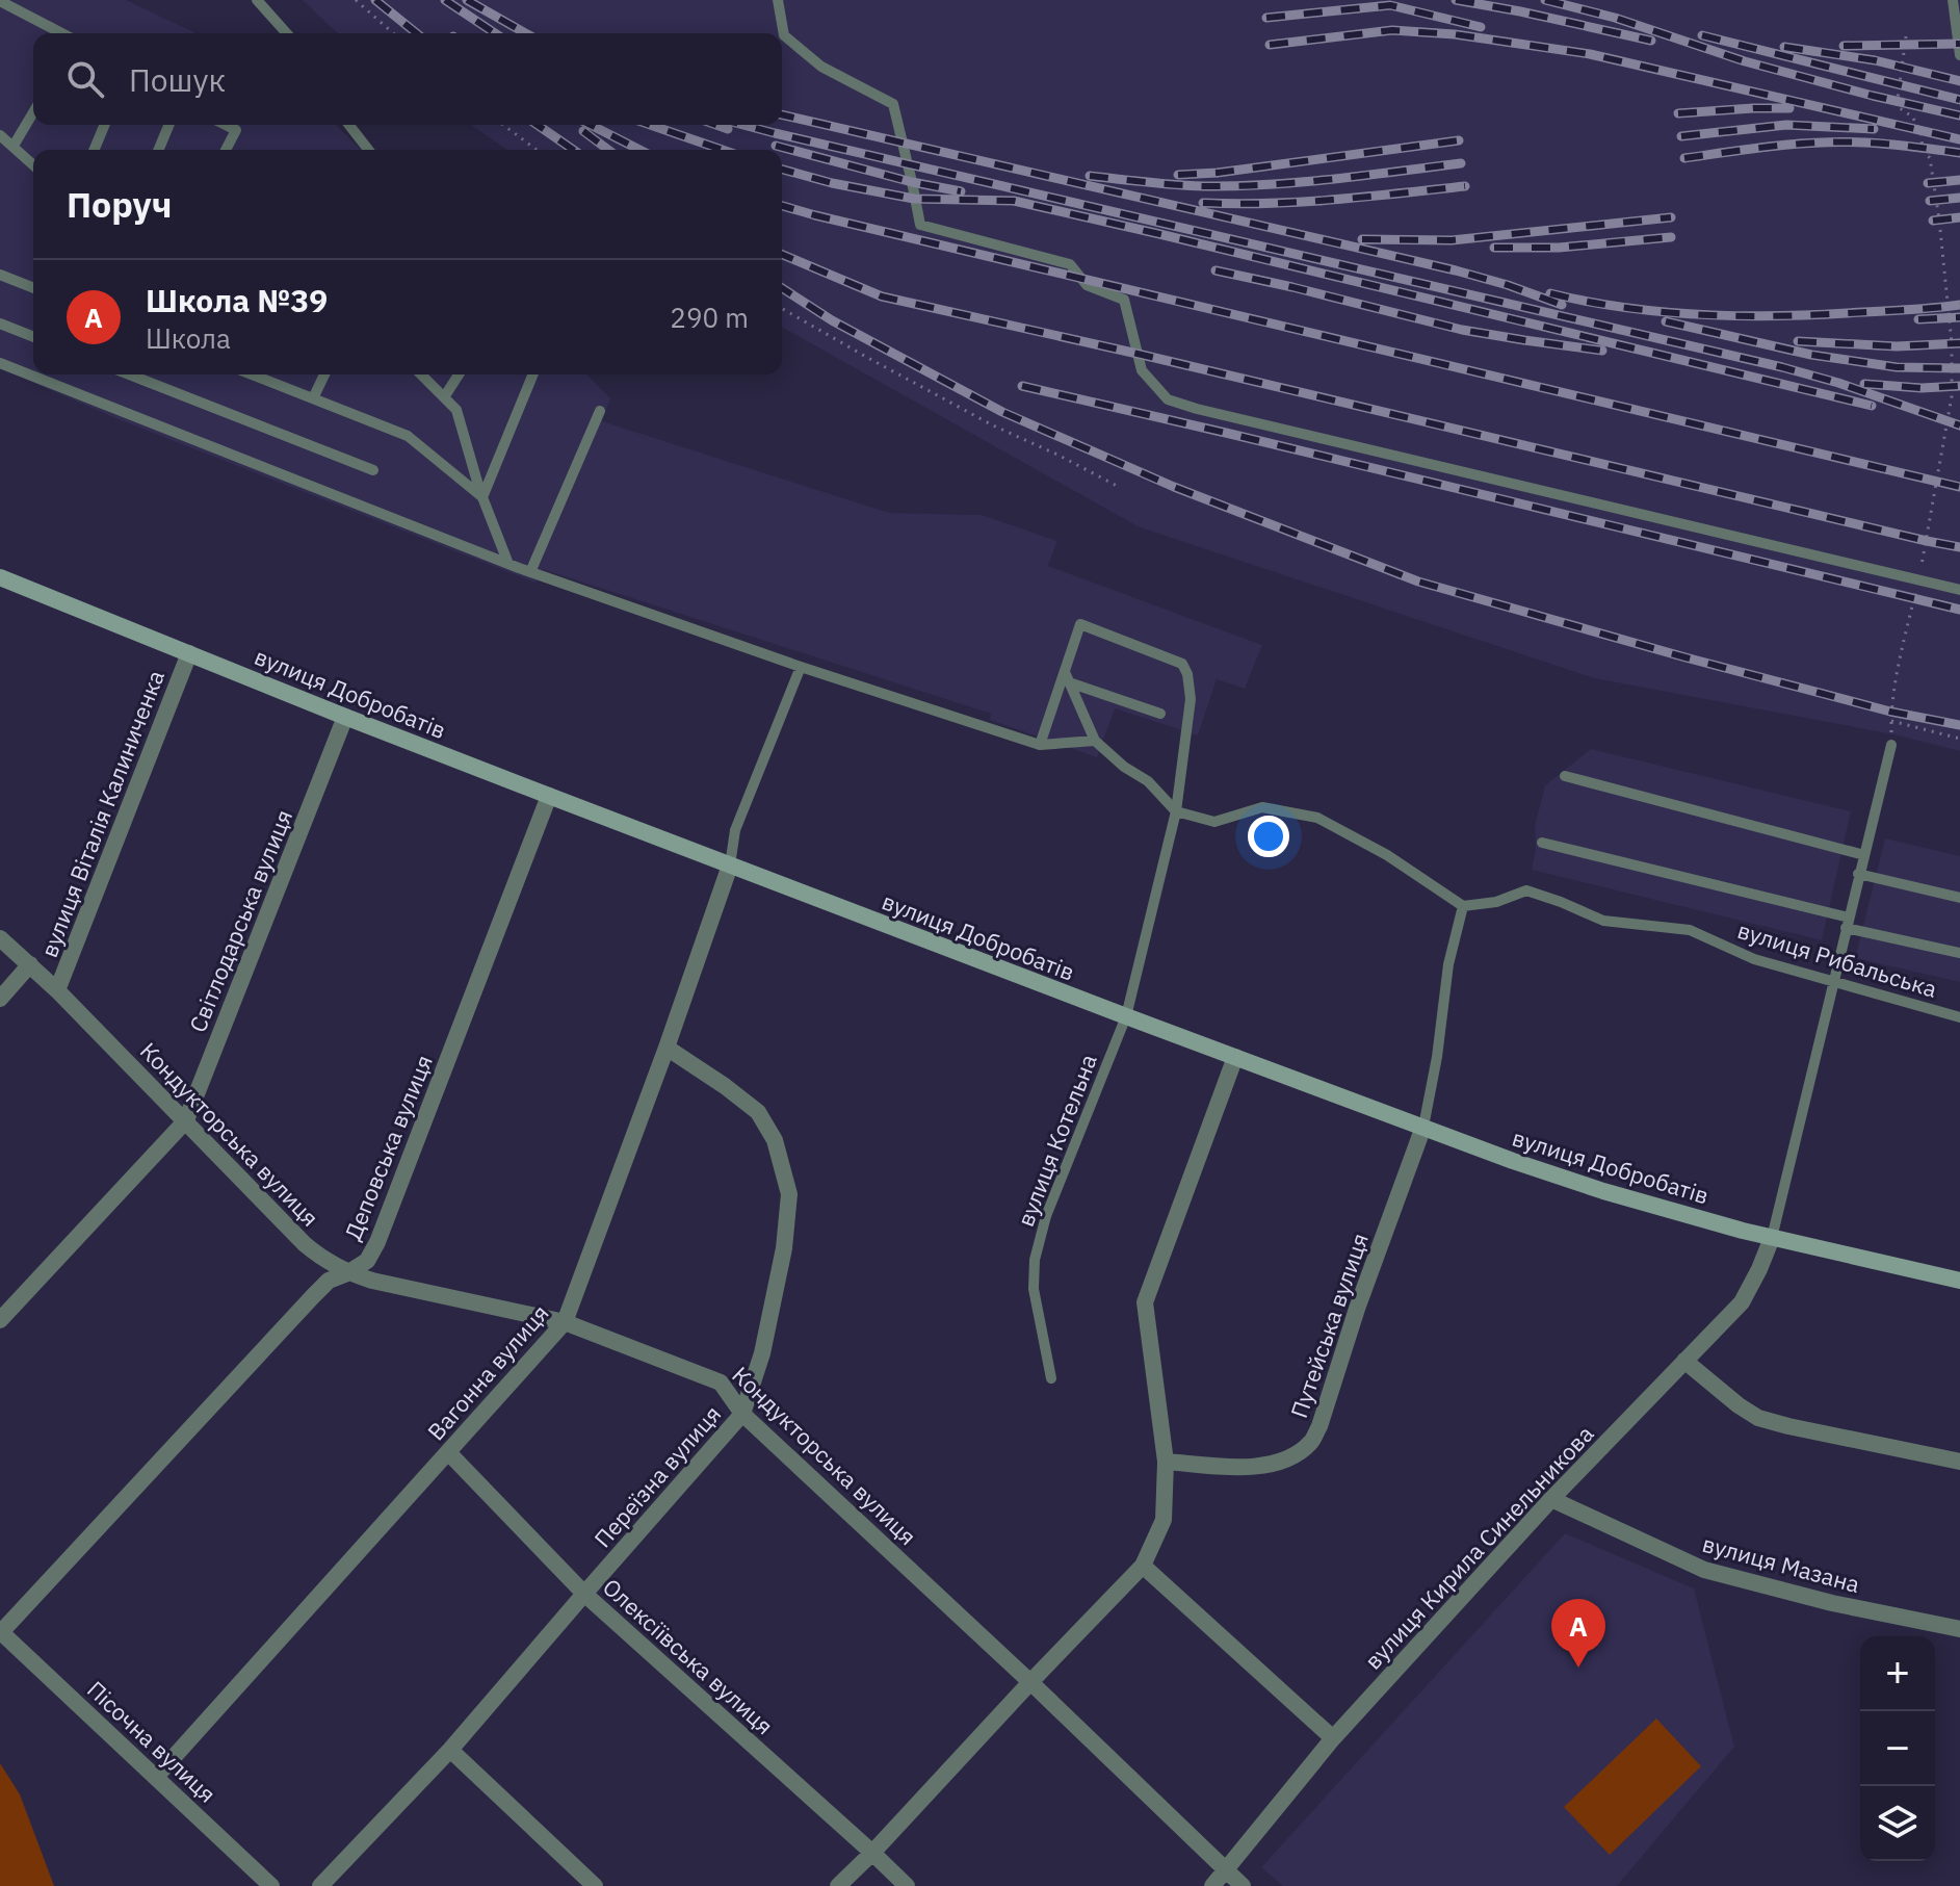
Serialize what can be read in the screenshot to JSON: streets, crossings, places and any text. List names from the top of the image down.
{
  "streets": {
    "street": [
      "вулиця Добробатів",
      "вулиця Віталія Калиниченка",
      "Світлодарська вулиця",
      "Кондукторська вулиця",
      "Деповська вулиця",
      "Путейська вулиця",
      "Вагонна вулиця",
      "Переїзна вулиця",
      "вулиця Кирила Синельникова",
      "вулиця Мазана",
      "Олексіївська вулиця",
      "Пісочна вулиця"
    ],
    "lane": ["вулиця Рибальська", "вулиця Котельна"]
  },
  "crossings": [
    ["вулиця Добробатів", "вулиця Віталія Калиниченка"],
    ["вулиця Добробатів", "Світлодарська вулиця"],
    ["вулиця Добробатів", "вулиця Котельна"],
    ["вулиця Добробатів", "Деповська вулиця"],
    ["вулиця Добробатів", "Путейська вулиця"],
    ["вулиця Добробатів", "Вагонна вулиця"],
    ["вулиця Добробатів", "вулиця Кирила Синельникова"],
    ["вулиця Віталія Калиниченка", "Кондукторська вулиця"],
    ["Світлодарська вулиця", "Кондукторська вулиця"],
    ["Кондукторська вулиця", "Деповська вулиця"],
    ["Кондукторська вулиця", "Вагонна вулиця"],
    ["Кондукторська вулиця", "Переїзна вулиця"],
    ["Кондукторська вулиця", "вулиця Кирила Синельникова"],
    ["Деповська вулиця", "Пісочна вулиця"],
    ["Вагонна вулиця", "Переїзна вулиця"],
    ["Вагонна вулиця", "Олексіївська вулиця"],
    ["Вагонна вулиця", "Пісочна вулиця"],
    ["Переїзна вулиця", "Олексіївська вулиця"],
    ["вулиця Кирила Синельникова", "вулиця Мазана"]
  ],
  "page": {
    "search": "Пошук",
    "heading": "Поруч",
    "list": [
      {
        "mark": "A",
        "name": "Школа №39",
        "note": "Школа",
        "value": "290 m"
      }
    ],
    "pins": "A",
    "map_buttons": ["+", "−"]
  }
}
